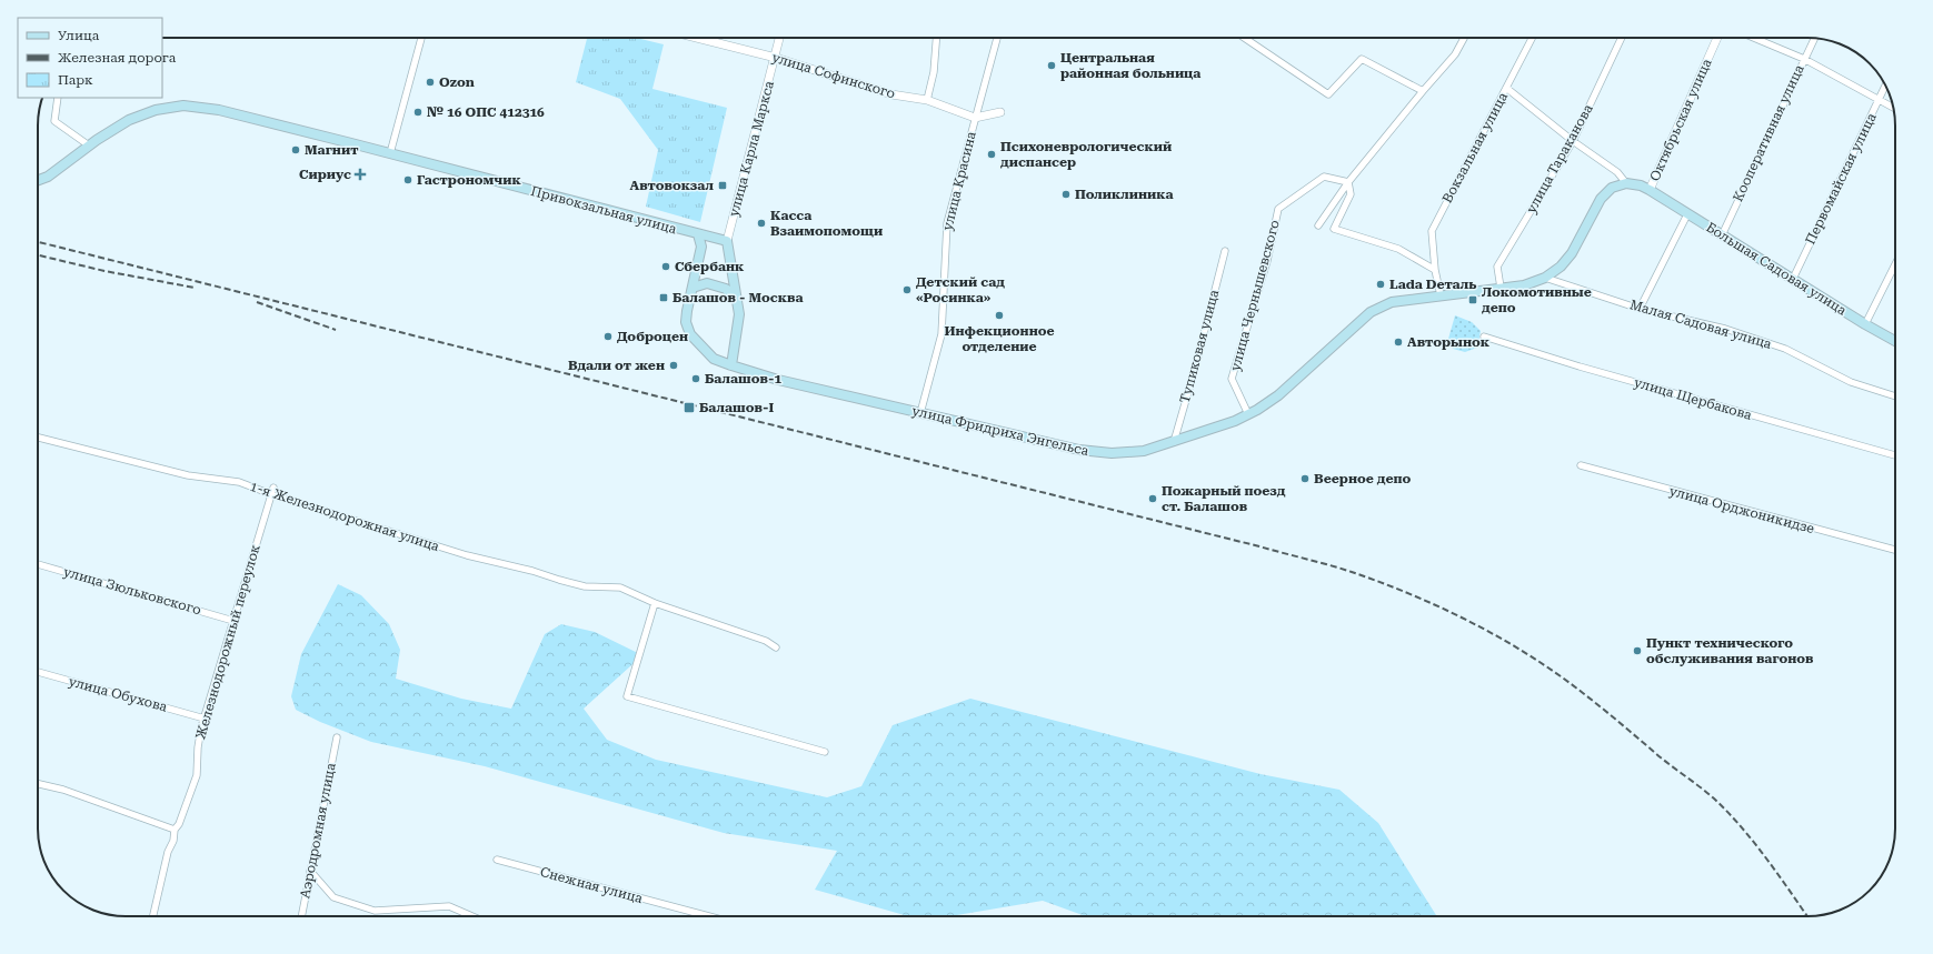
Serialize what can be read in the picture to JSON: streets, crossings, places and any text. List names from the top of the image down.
{
  "streets": {
    "main road": [
      "Октябрьская улица",
      "Привокзальная улица",
      "Большая Садовая улица",
      "улица Фридриха Энгельса"
    ],
    "street": [
      "улица Софинского",
      "Кооперативная улица",
      "Вокзальная улица",
      "улица Карла Маркса",
      "улица Тараканова",
      "Первомайская улица",
      "улица Красина",
      "улица Чернышевского",
      "Малая Садовая улица",
      "Тупиковая улица",
      "улица Щербакова",
      "улица Орджоникидзе",
      "1-я Железнодорожная улица",
      "улица Зюльковского",
      "Железнодорожный переулок",
      "улица Обухова",
      "Аэродромная улица",
      "Снежная улица"
    ]
  },
  "crossings": [
    ["улица Софинского", "улица Карла Маркса"],
    ["улица Софинского", "улица Красина"],
    ["Октябрьская улица", "Большая Садовая улица"],
    ["Кооперативная улица", "Большая Садовая улица"],
    ["Вокзальная улица", "улица Фридриха Энгельса"],
    ["улица Карла Маркса", "Привокзальная улица"],
    ["улица Тараканова", "улица Фридриха Энгельса"],
    ["Первомайская улица", "Большая Садовая улица"],
    ["улица Красина", "улица Фридриха Энгельса"],
    ["Привокзальная улица", "улица Фридриха Энгельса"],
    ["улица Чернышевского", "улица Фридриха Энгельса"],
    ["Малая Садовая улица", "улица Фридриха Энгельса"],
    ["Тупиковая улица", "улица Фридриха Энгельса"],
    ["1-я Железнодорожная улица", "Железнодорожный переулок"],
    ["улица Зюльковского", "Железнодорожный переулок"],
    ["Железнодорожный переулок", "улица Обухова"]
  ],
  "places": {
    "other": [
      "Центральная районная больница",
      "Ozon",
      "№ 16 ОПС 412316",
      "Магнит",
      "Психоневрологический диспансер",
      "Гастрономчик",
      "Поликлиника",
      "Касса Взаимопомощи",
      "Сбербанк",
      "Lada Dеталь",
      "Детский сад «Росинка»",
      "Инфекционное отделение",
      "Доброцен",
      "Авторынок",
      "Вдали от жен",
      "Балашов-1",
      "Веерное депо",
      "Пожарный поезд ст. Балашов",
      "Пункт технического обслуживания вагонов"
    ],
    "health": ["Сириус"],
    "transit": [
      "Автовокзал",
      "Балашов - Москва",
      "Локомотивные депо",
      "Балашов-I"
    ]
  },
  "legend": ["Улица", "Железная дорога", "Парк"]
}
